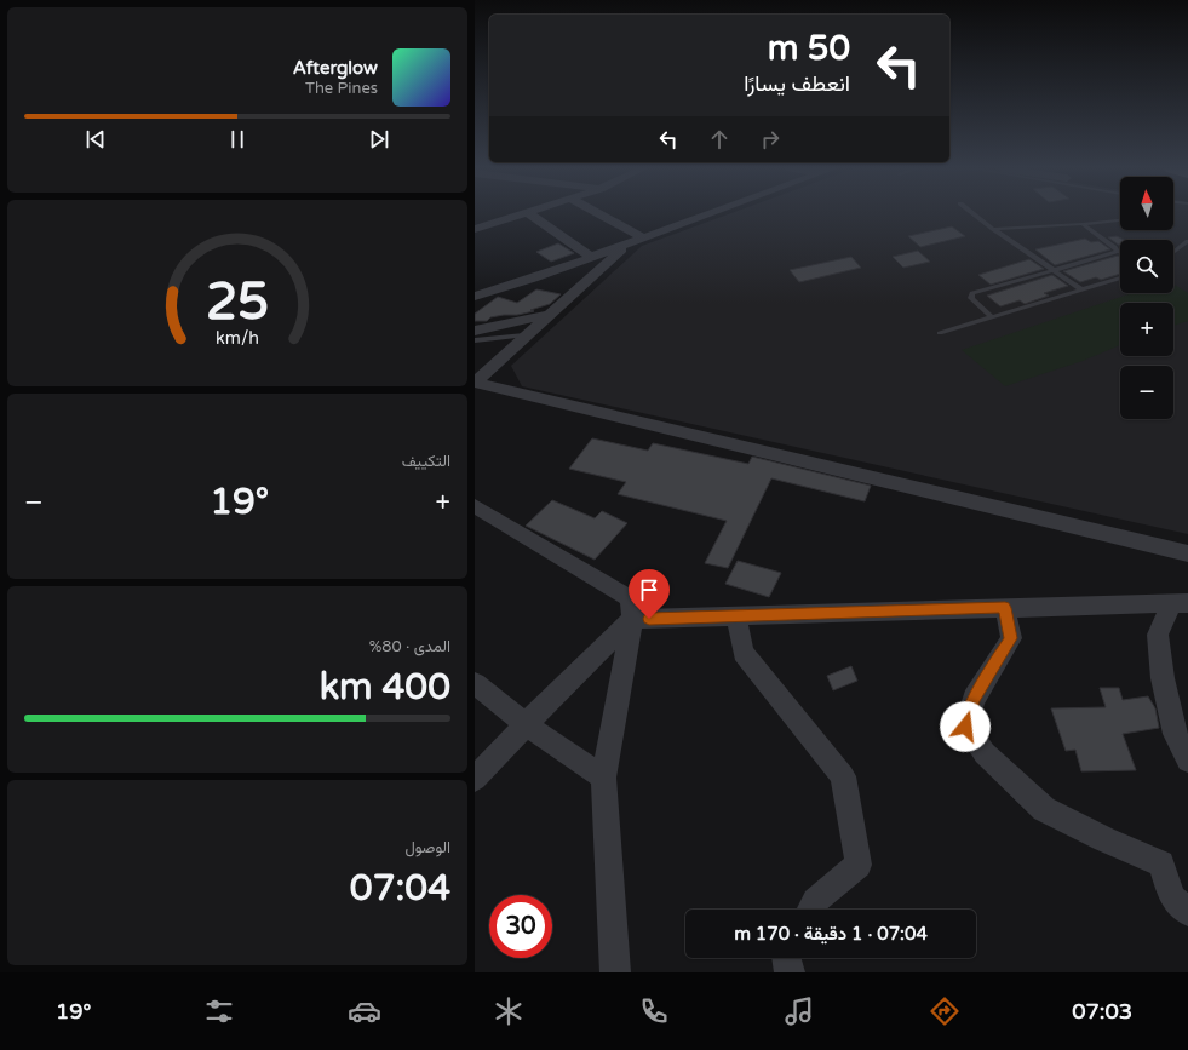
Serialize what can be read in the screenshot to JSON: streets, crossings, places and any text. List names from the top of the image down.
{
  "north": "top",
  "page": {
    "turn": ["50 m", "انعطف يسارًا"],
    "song": ["Afterglow", "The Pines"],
    "map_buttons": ["+", "−"],
    "tile": [
      "التكييف",
      ["المدى · 80%", "400 km"],
      ["الوصول", "07:04"]
    ],
    "heat": ["−", "19°", "+"],
    "limit": "30",
    "trip": "07:04 · 1 دقيقة · 170 m",
    "tabs": ["07:03", "19°"],
    "gauge": ["25", "km/h"]
  }
}
